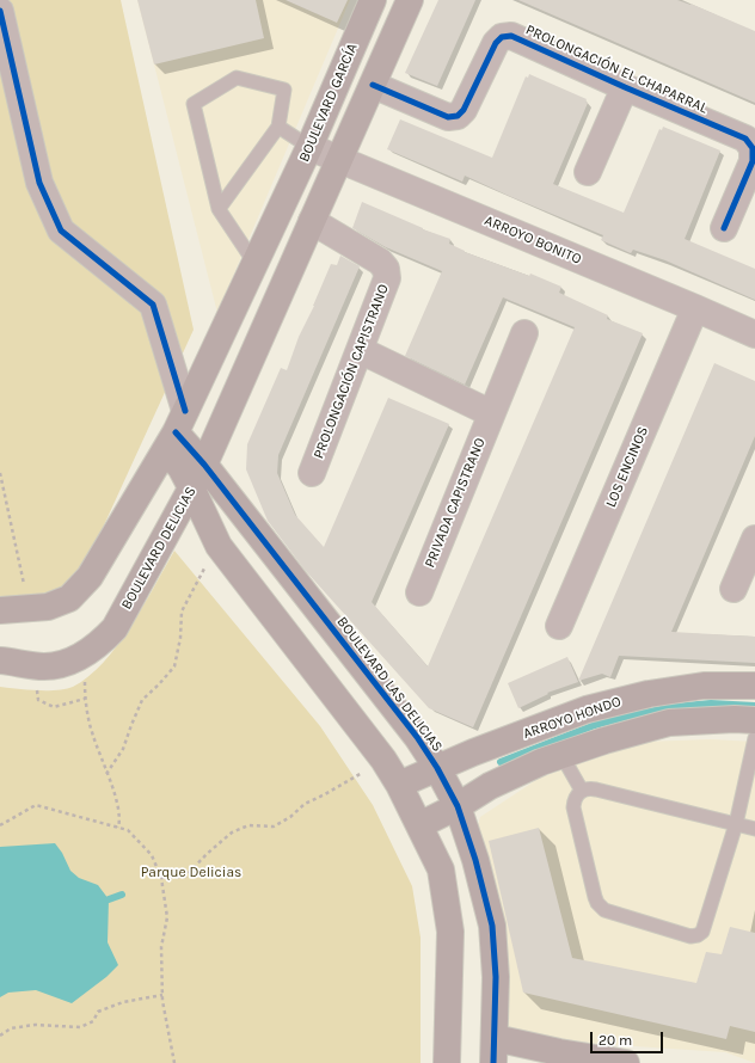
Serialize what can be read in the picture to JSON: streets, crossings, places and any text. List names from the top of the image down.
{
  "streets": {
    "street": [
      "PROLONGACIÓN EL CHAPARRAL",
      "BOULEVARD GARCÍA",
      "ARROYO BONITO",
      "PROLONGACIÓN CAPISTRANO",
      "LOS ENCINOS",
      "PRIVADA CAPISTRANO",
      "BOULEVARD DELICIAS",
      "BOULEVARD LAS DELICIAS",
      "ARROYO HONDO"
    ]
  },
  "crossings": [
    ["BOULEVARD GARCÍA", "ARROYO BONITO"],
    ["ARROYO BONITO", "LOS ENCINOS"],
    ["PROLONGACIÓN CAPISTRANO", "BOULEVARD DELICIAS"],
    ["BOULEVARD DELICIAS", "BOULEVARD LAS DELICIAS"],
    ["BOULEVARD LAS DELICIAS", "ARROYO HONDO"]
  ],
  "parks": ["Parque Delicias"],
  "scale_bar": "20 m"
}
